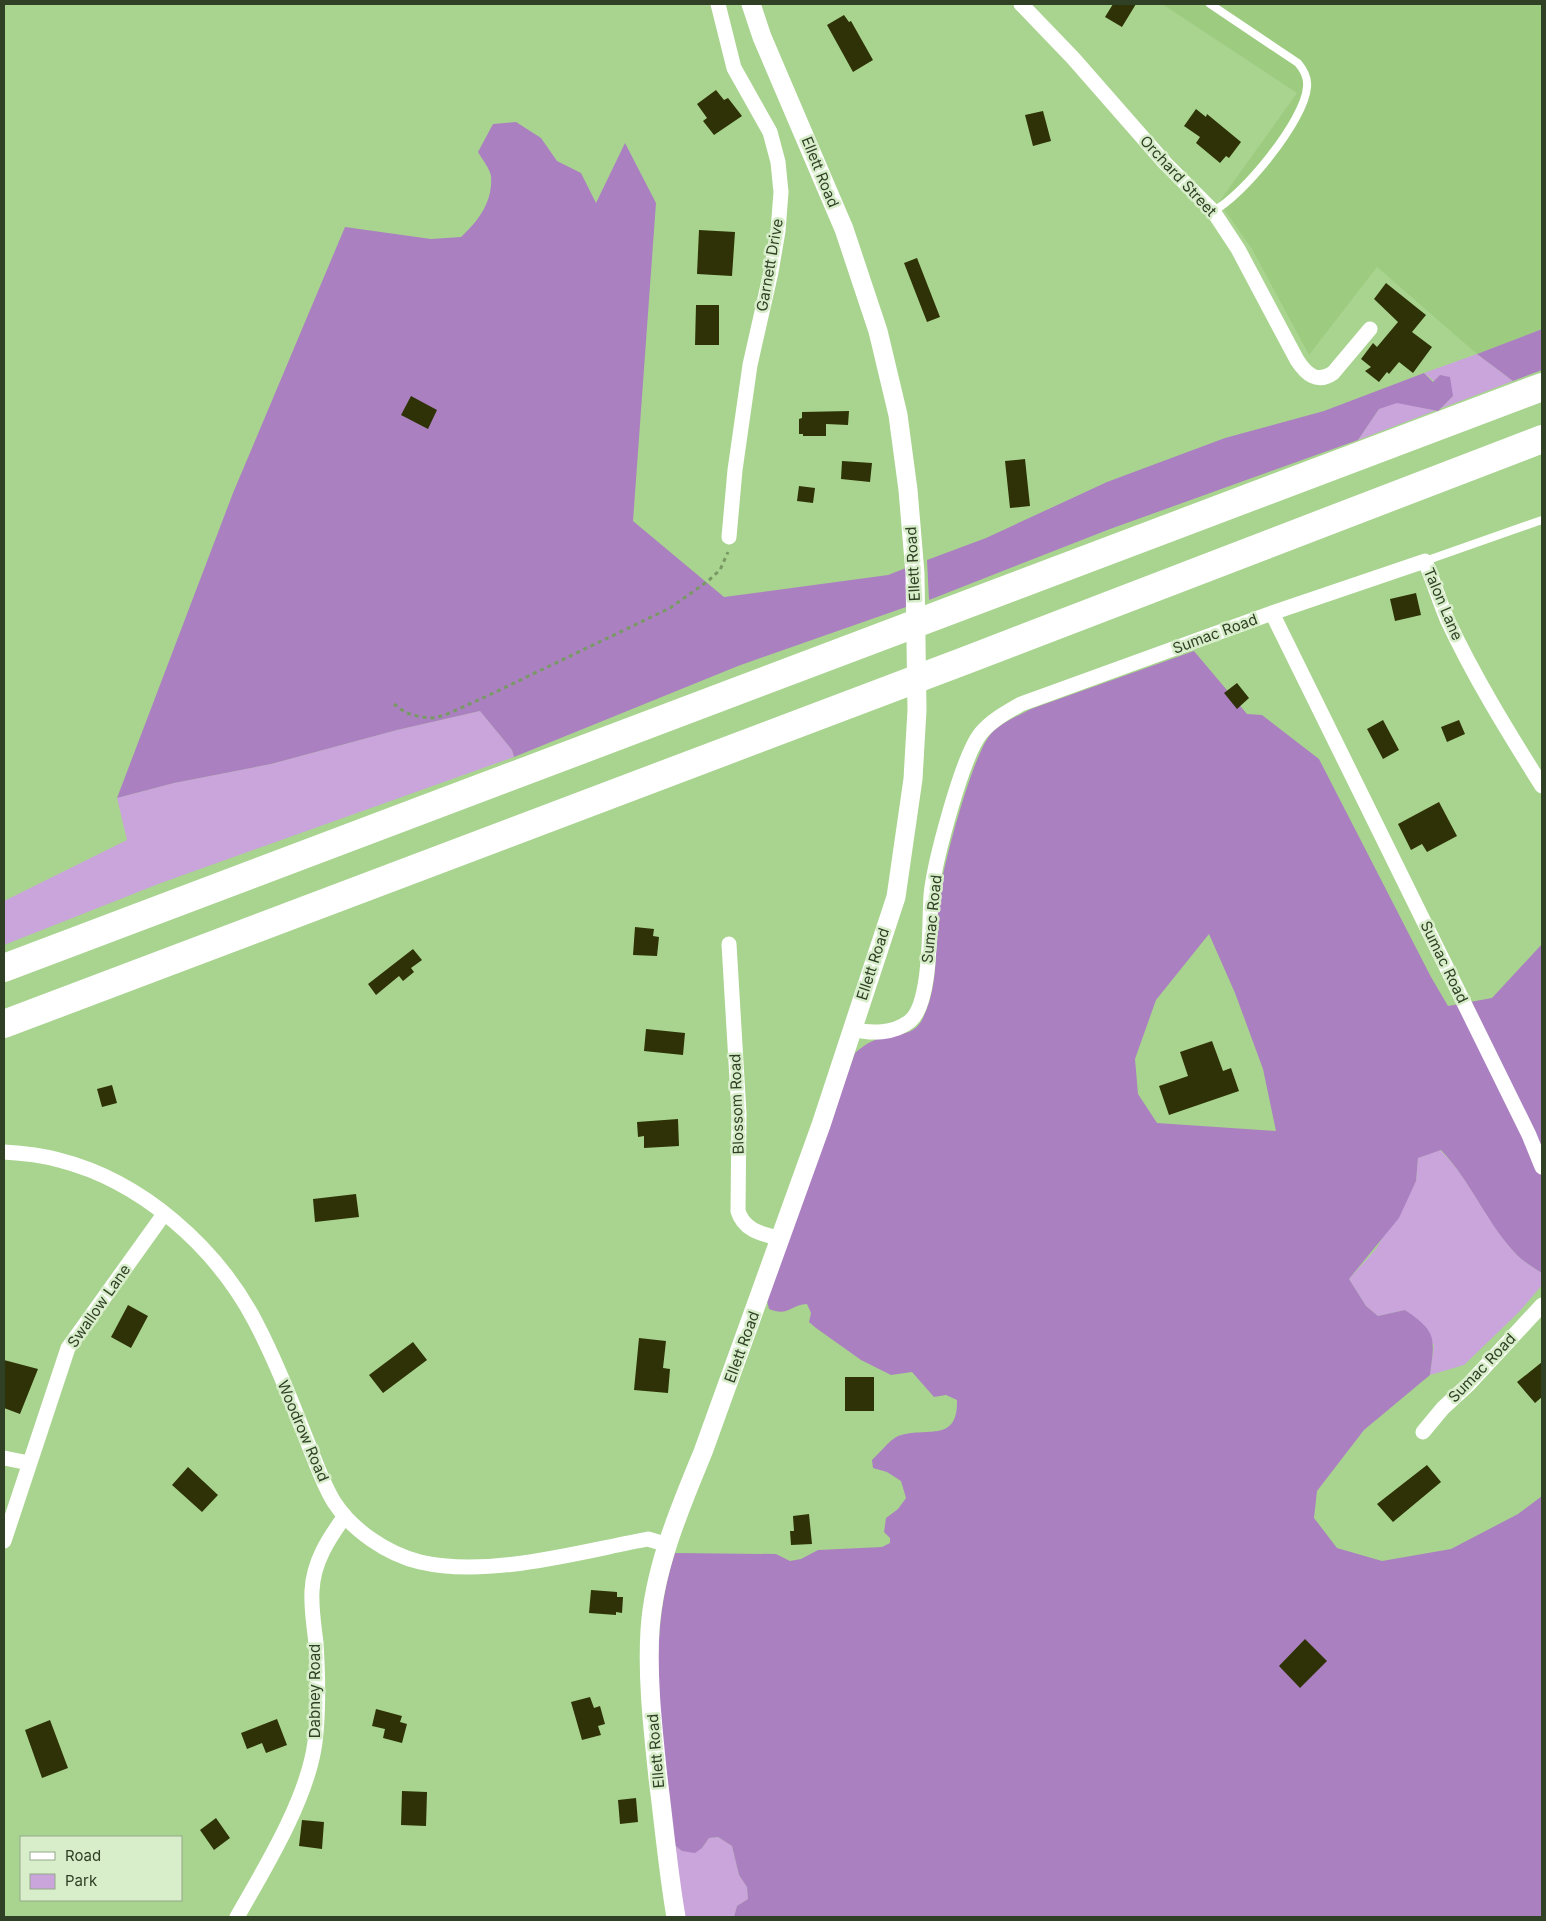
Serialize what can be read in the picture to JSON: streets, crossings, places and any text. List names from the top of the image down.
{
  "streets": {
    "street": [
      "Ellett Road",
      "Orchard Street",
      "Garnett Drive",
      "Talon Lane",
      "Sumac Road",
      "Blossom Road",
      "Swallow Lane",
      "Woodrow Road",
      "Dabney Road"
    ]
  },
  "crossings": [
    ["Ellett Road", "Sumac Road"],
    ["Ellett Road", "Blossom Road"],
    ["Ellett Road", "Woodrow Road"],
    ["Talon Lane", "Sumac Road"],
    ["Swallow Lane", "Woodrow Road"],
    ["Woodrow Road", "Dabney Road"]
  ],
  "legend": ["Road", "Park"]
}
